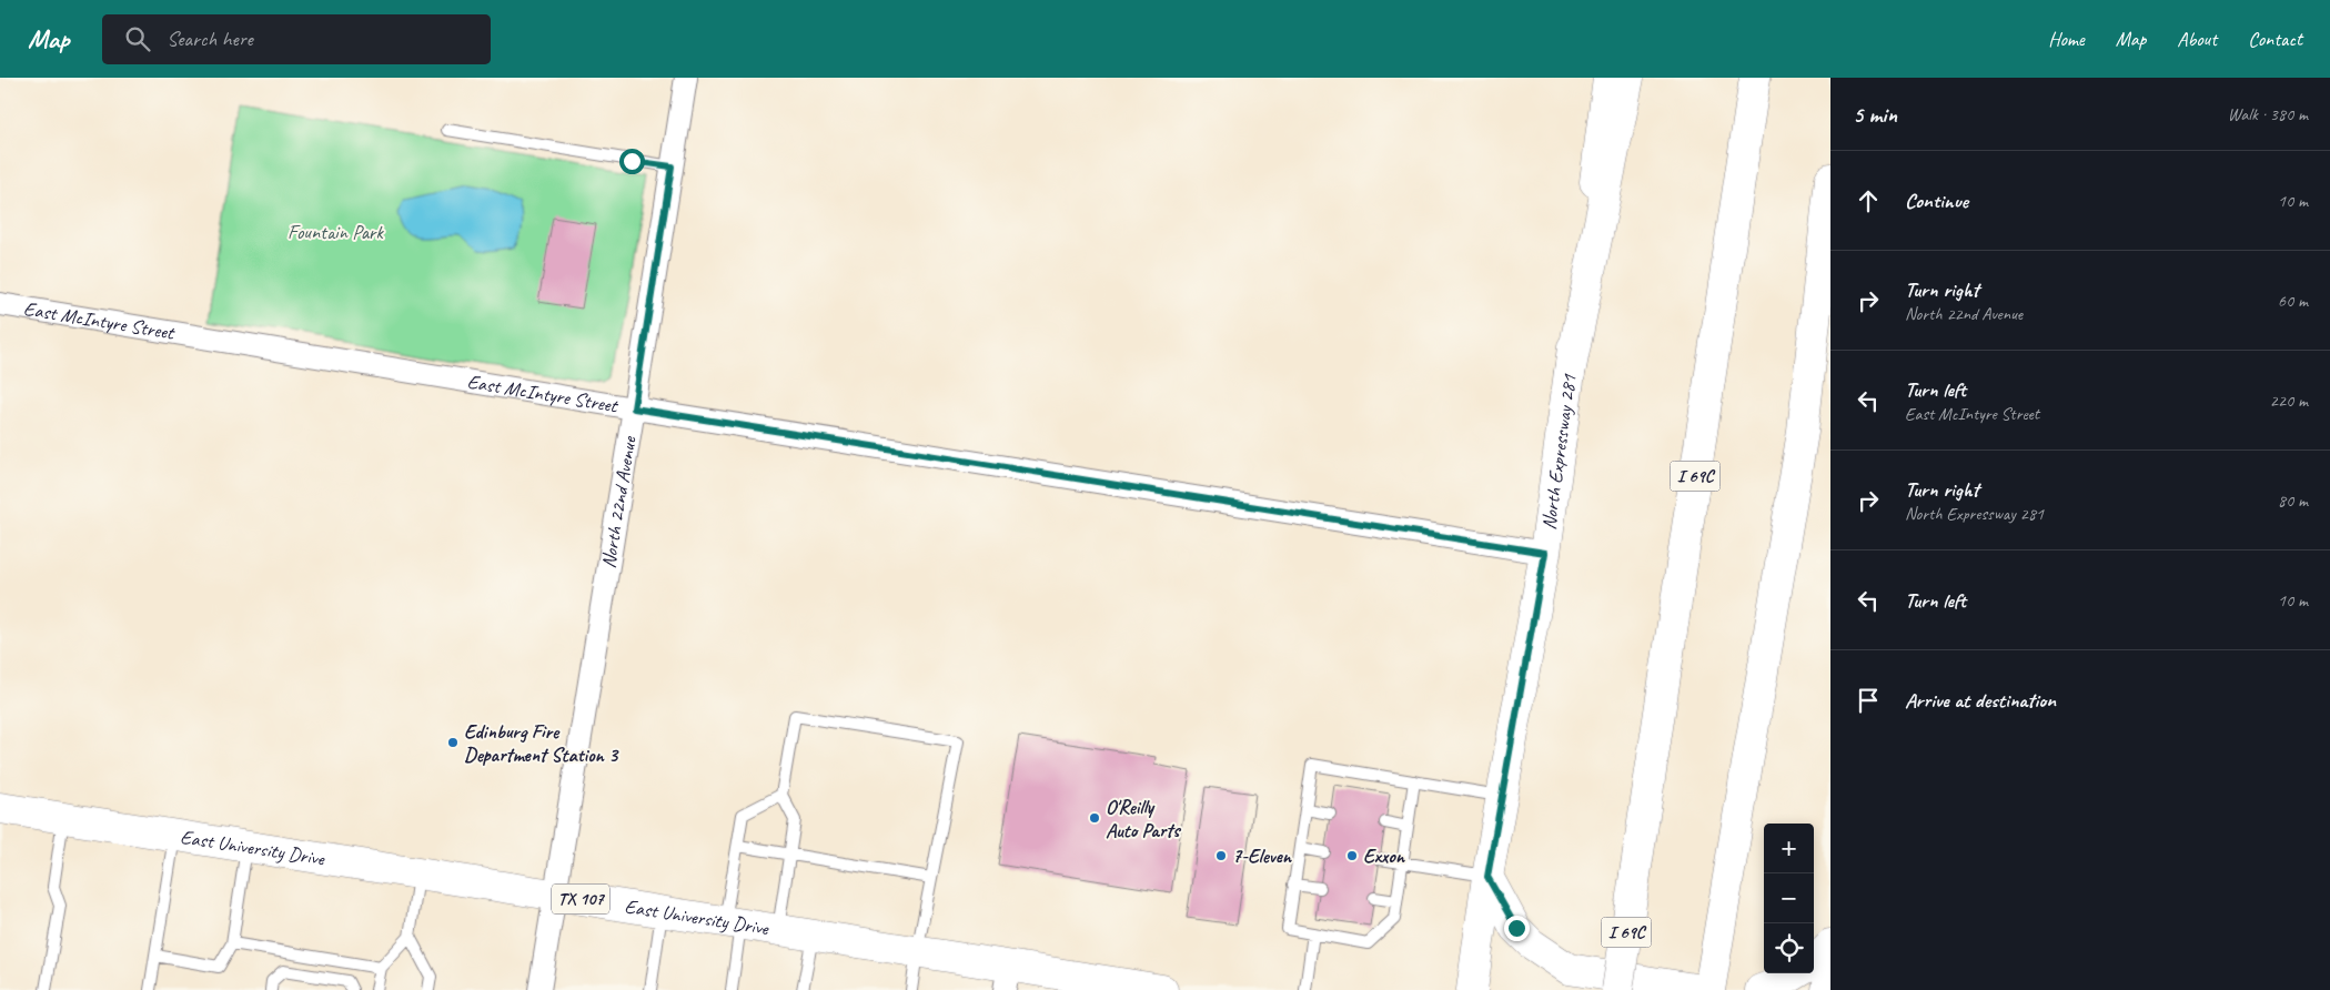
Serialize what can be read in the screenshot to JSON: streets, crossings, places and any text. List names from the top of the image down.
{
  "streets": {
    "main road": [
      "North Expressway 281",
      "I 69C",
      "East University Drive",
      "TX 107"
    ],
    "street": ["East McIntyre Street", "North 22nd Avenue"]
  },
  "crossings": [
    ["East McIntyre Street", "North Expressway 281"],
    ["East McIntyre Street", "North 22nd Avenue"],
    ["North 22nd Avenue", "East University Drive"]
  ],
  "parks": ["Fountain Park"],
  "places": [
    "Edinburg Fire Department Station 3",
    "O'Reilly Auto Parts",
    "7-Eleven",
    "Exxon"
  ],
  "page": {
    "header": "Map",
    "search": "Search here",
    "nav": [
      "Home",
      "Map",
      "About",
      "Contact"
    ],
    "heading": ["5 min", "Walk · 380 m"],
    "list": [
      ["Continue", "10 m"],
      ["Turn right", "North 22nd Avenue", "60 m"],
      ["Turn left", "East McIntyre Street", "220 m"],
      ["Turn right", "North Expressway 281", "80 m"],
      ["Turn left", "10 m"],
      "Arrive at destination"
    ],
    "map_buttons": ["+", "−"]
  }
}
